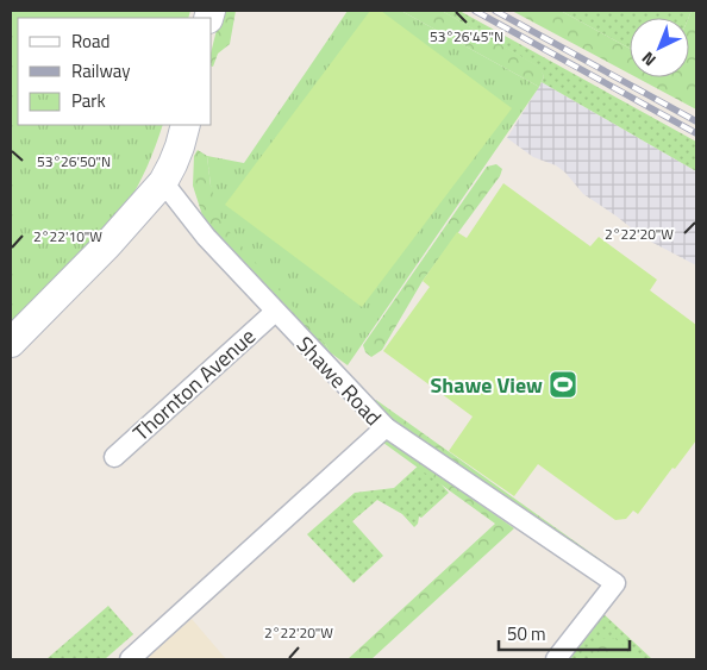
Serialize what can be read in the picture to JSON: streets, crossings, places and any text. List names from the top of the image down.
{
  "streets": {
    "street": ["Shawe Road", "Thornton Avenue"]
  },
  "crossings": [
    ["Shawe Road", "Thornton Avenue"]
  ],
  "places": {
    "sports": ["Shawe View"]
  },
  "legend": ["Road", "Railway", "Park"],
  "scale_bar": "50 m",
  "north": "bottom left",
  "coordinates": [
    "53°26'45\"N",
    "53°26'50\"N",
    "2°22'20\"W",
    "2°22'10\"W"
  ]
}
